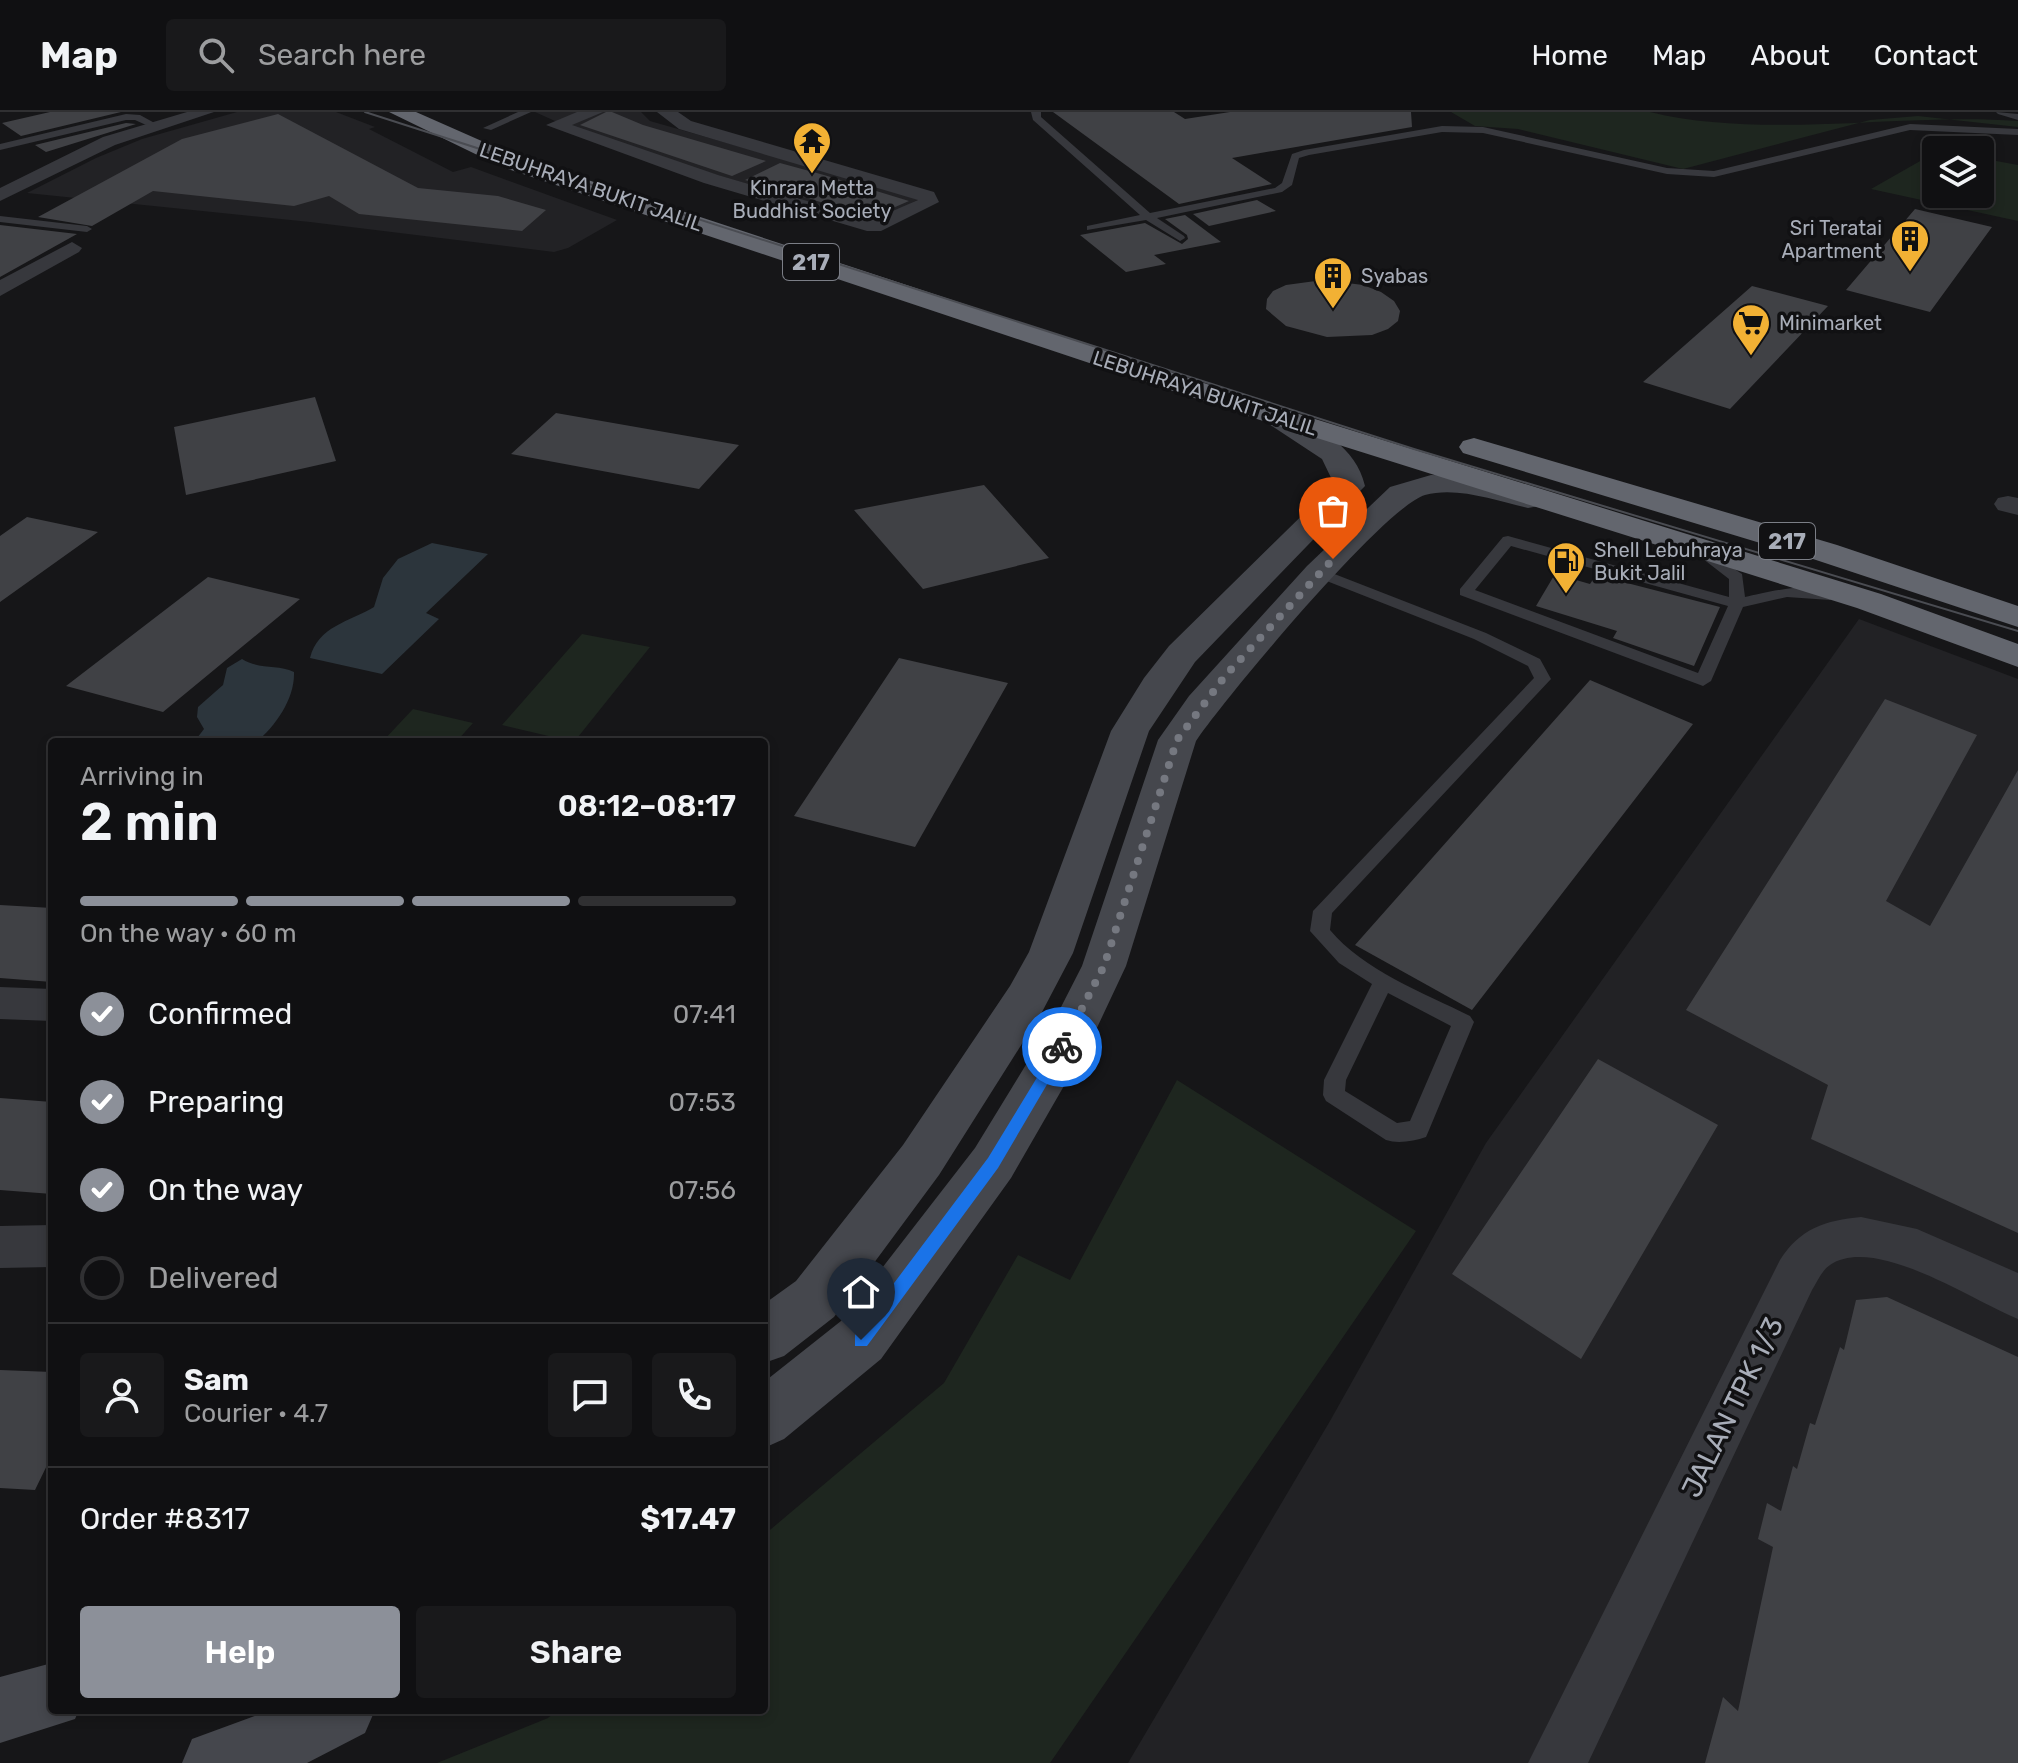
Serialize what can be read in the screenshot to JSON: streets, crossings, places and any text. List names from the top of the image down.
{
  "streets": {
    "highway": ["LEBUHRAYA BUKIT JALIL", "217"],
    "street": ["JALAN TPK 1/3"]
  },
  "places": {
    "temple": ["Kinrara Metta Buddhist Society"],
    "building": ["Sri Teratai Apartment", "Syabas"],
    "supermarket": ["Minimarket"],
    "fuel station": ["Shell Lebuhraya Bukit Jalil"]
  },
  "page": {
    "header": "Map",
    "search": "Search here",
    "nav": [
      "Home",
      "Map",
      "About",
      "Contact"
    ],
    "heading": ["2 min", "Arriving in", "08:12–08:17"],
    "panel": [
      "Sam",
      "Courier · 4.7",
      "Order #8317",
      "$17.47"
    ],
    "bar": "On the way · 60 m",
    "list": [
      ["Confirmed", "07:41"],
      ["Preparing", "07:53"],
      ["On the way", "07:56"],
      "Delivered"
    ],
    "buttons": ["Help", "Share"]
  }
}
